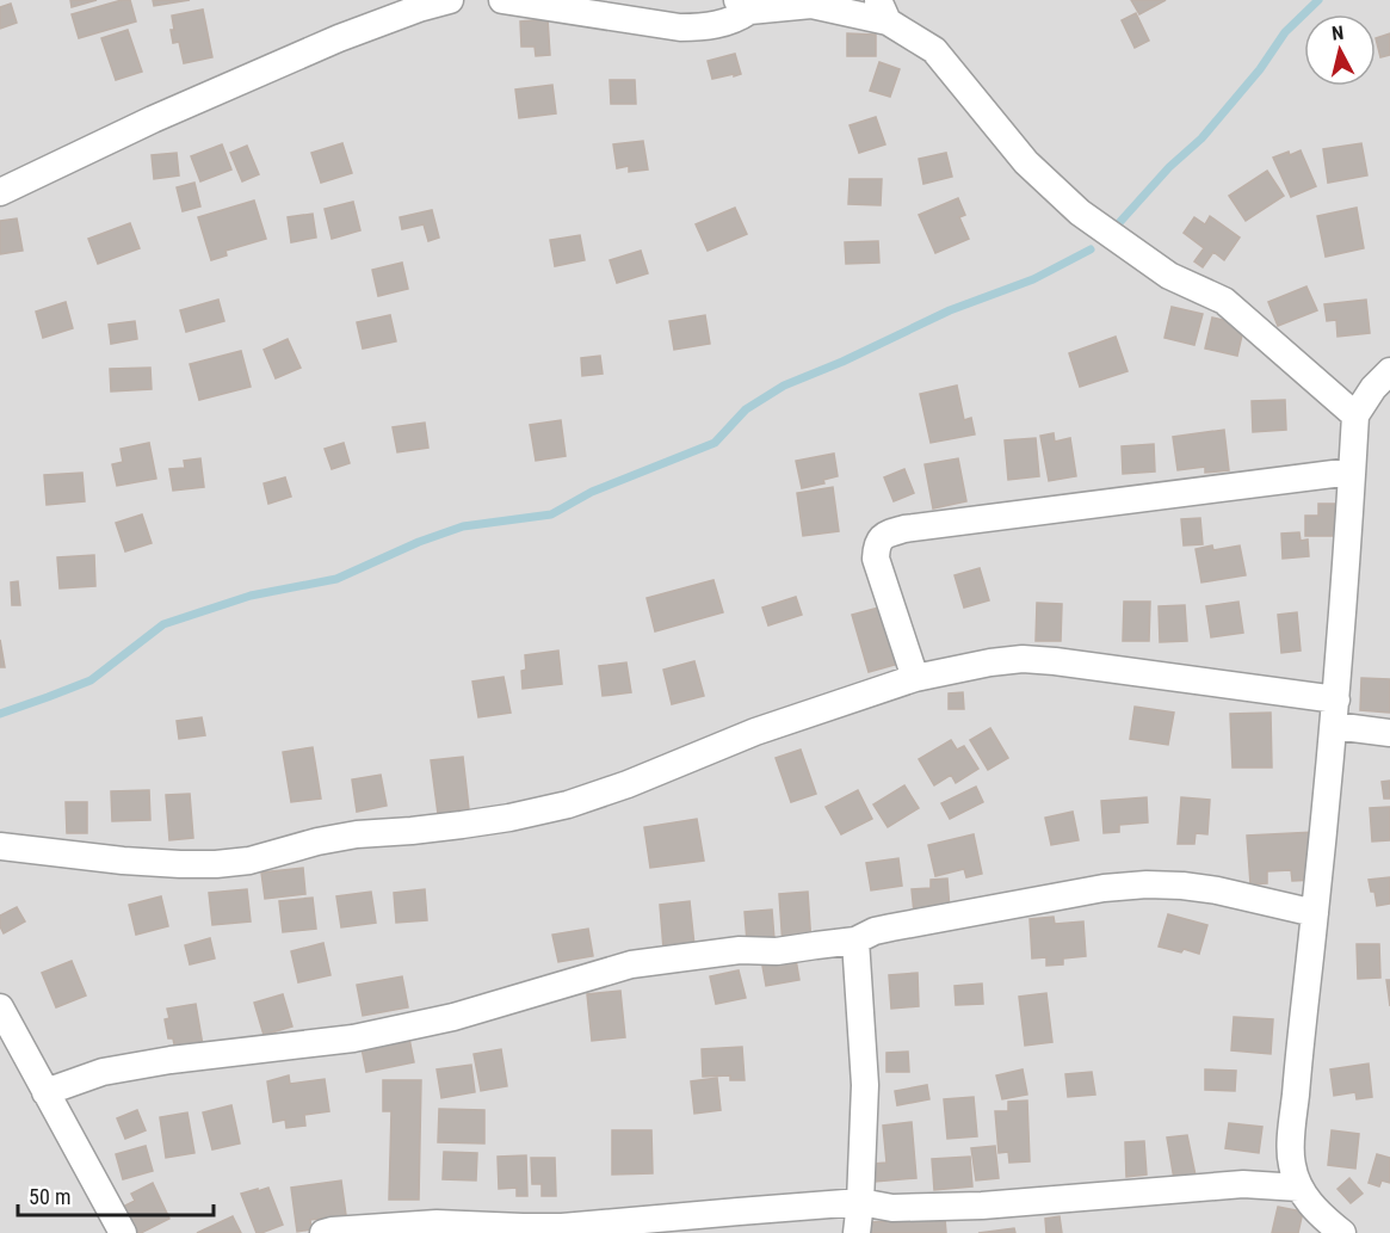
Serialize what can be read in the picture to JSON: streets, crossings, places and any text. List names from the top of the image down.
{
  "scale_bar": "50 m",
  "north": "top"
}
